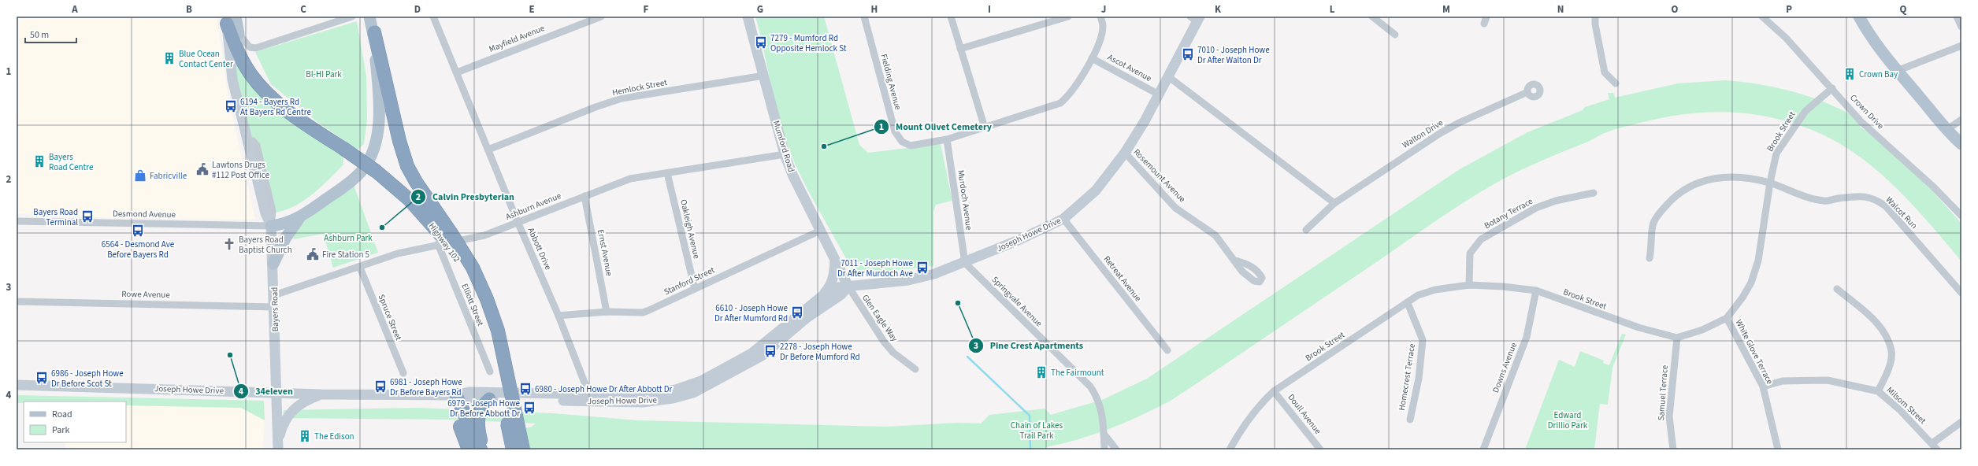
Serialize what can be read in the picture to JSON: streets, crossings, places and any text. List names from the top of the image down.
{
  "streets": {
    "highway": ["Highway 102"],
    "main road": ["Mumford Road", "Joseph Howe Drive", "Bayers Road"],
    "street": [
      "Mayfield Avenue",
      "Ascot Avenue",
      "Fielding Avenue",
      "Hemlock Street",
      "Crown Drive",
      "Brook Street",
      "Walton Drive",
      "Rosemount Avenue",
      "Murdoch Avenue",
      "Ashburn Avenue",
      "Walcot Run",
      "Botany Terrace",
      "Desmond Avenue",
      "Oakleigh Avenue",
      "Abbott Drive",
      "Ernst Avenue",
      "Retreat Avenue",
      "Stanford Street",
      "Rowe Avenue",
      "Springvale Avenue",
      "Elliott Street",
      "Spruce Street",
      "Glen Eagle Way",
      "White Glove Terrace",
      "Downs Avenue",
      "Homecrest Terrace",
      "Samuel Terrace",
      "Milsom Street",
      "Doull Avenue"
    ]
  },
  "crossings": [
    ["Mayfield Avenue", "Abbott Drive"],
    ["Ascot Avenue", "Fielding Avenue"],
    ["Ascot Avenue", "Joseph Howe Drive"],
    ["Fielding Avenue", "Murdoch Avenue"],
    ["Hemlock Street", "Mumford Road"],
    ["Hemlock Street", "Abbott Drive"],
    ["Crown Drive", "Brook Street"],
    ["Brook Street", "Walcot Run"],
    ["Brook Street", "Botany Terrace"],
    ["Brook Street", "White Glove Terrace"],
    ["Brook Street", "Downs Avenue"],
    ["Brook Street", "Homecrest Terrace"],
    ["Brook Street", "Samuel Terrace"],
    ["Brook Street", "Doull Avenue"],
    ["Mumford Road", "Ashburn Avenue"],
    ["Mumford Road", "Joseph Howe Drive"],
    ["Mumford Road", "Stanford Street"],
    ["Mumford Road", "Glen Eagle Way"],
    ["Rosemount Avenue", "Joseph Howe Drive"],
    ["Murdoch Avenue", "Joseph Howe Drive"],
    ["Murdoch Avenue", "Springvale Avenue"],
    ["Ashburn Avenue", "Oakleigh Avenue"],
    ["Ashburn Avenue", "Highway 102"],
    ["Ashburn Avenue", "Abbott Drive"],
    ["Ashburn Avenue", "Ernst Avenue"],
    ["Ashburn Avenue", "Elliott Street"],
    ["Ashburn Avenue", "Bayers Road"],
    ["Ashburn Avenue", "Spruce Street"],
    ["Desmond Avenue", "Bayers Road"],
    ["Oakleigh Avenue", "Stanford Street"],
    ["Joseph Howe Drive", "Abbott Drive"],
    ["Joseph Howe Drive", "Retreat Avenue"],
    ["Joseph Howe Drive", "Springvale Avenue"],
    ["Joseph Howe Drive", "Bayers Road"],
    ["Joseph Howe Drive", "Glen Eagle Way"],
    ["Highway 102", "Elliott Street"],
    ["Highway 102", "Bayers Road"],
    ["Abbott Drive", "Stanford Street"],
    ["Ernst Avenue", "Stanford Street"],
    ["Rowe Avenue", "Bayers Road"],
    ["White Glove Terrace", "Milsom Street"]
  ],
  "parks": [
    "BI-HI Park",
    "Ashburn Park",
    "Edward Drillio Park",
    "Chain of Lakes Trail Park"
  ],
  "places": {
    "bus stop": [
      "7279 - Mumford Rd Opposite Hemlock St",
      "7010 - Joseph Howe Dr After Walton Dr",
      "6194 - Bayers Rd At Bayers Rd Centre",
      "Bayers Road Terminal",
      "6564 - Desmond Ave Before Bayers Rd",
      "7011 - Joseph Howe Dr After Murdoch Ave",
      "6610 - Joseph Howe Dr After Mumford Rd",
      "2278 - Joseph Howe Dr Before Mumford Rd",
      "6986 - Joseph Howe Dr Before Scot St",
      "6981 - Joseph Howe Dr Before Bayers Rd",
      "6980 - Joseph Howe Dr After Abbott Dr",
      "6979 - Joseph Howe Dr Before Abbott Dr"
    ],
    "building": [
      "Blue Ocean Contact Center",
      "Crown Bay",
      "Bayers Road Centre",
      "The Fairmount",
      "The Edison"
    ],
    "other": [
      "Mount Olivet Cemetery",
      "Calvin Presbyterian",
      "Pine Crest Apartments",
      "34eleven"
    ],
    "public building": ["Lawtons Drugs #112 Post Office", "Fire Station 5"],
    "shop": ["Fabricville"],
    "church": ["Bayers Road Baptist Church"]
  },
  "legend": ["Road", "Park"],
  "scale_bar": "50 m",
  "grid": {
    "columns": [
      "A",
      "B",
      "C",
      "D",
      "E",
      "F",
      "G",
      "H",
      "I",
      "J",
      "K",
      "L",
      "M",
      "N",
      "O",
      "P",
      "Q"
    ],
    "rows": [
      "1",
      "2",
      "3",
      "4"
    ]
  }
}
